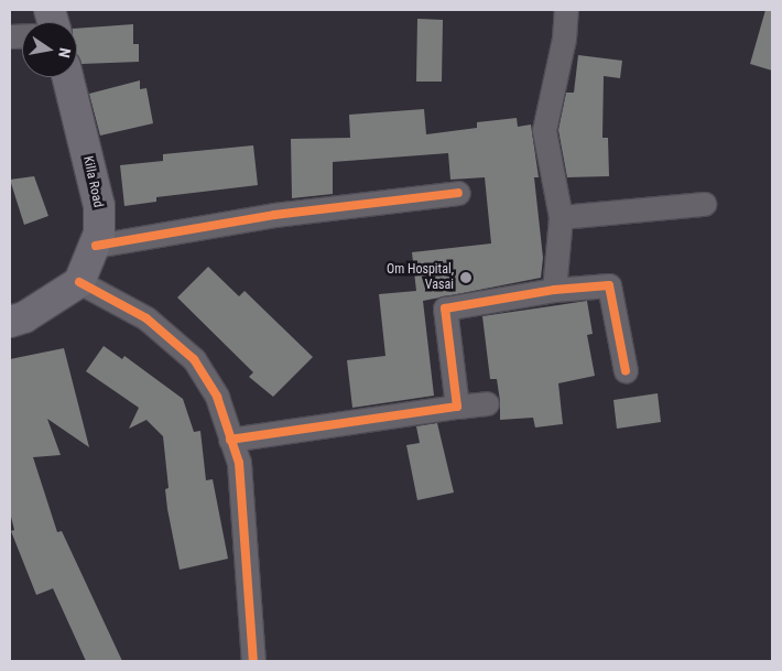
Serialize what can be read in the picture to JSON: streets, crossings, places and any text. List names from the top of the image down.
{
  "streets": {
    "main road": ["Killa Road"]
  },
  "places": ["Om Hospital, Vasai"],
  "north": "right"
}
